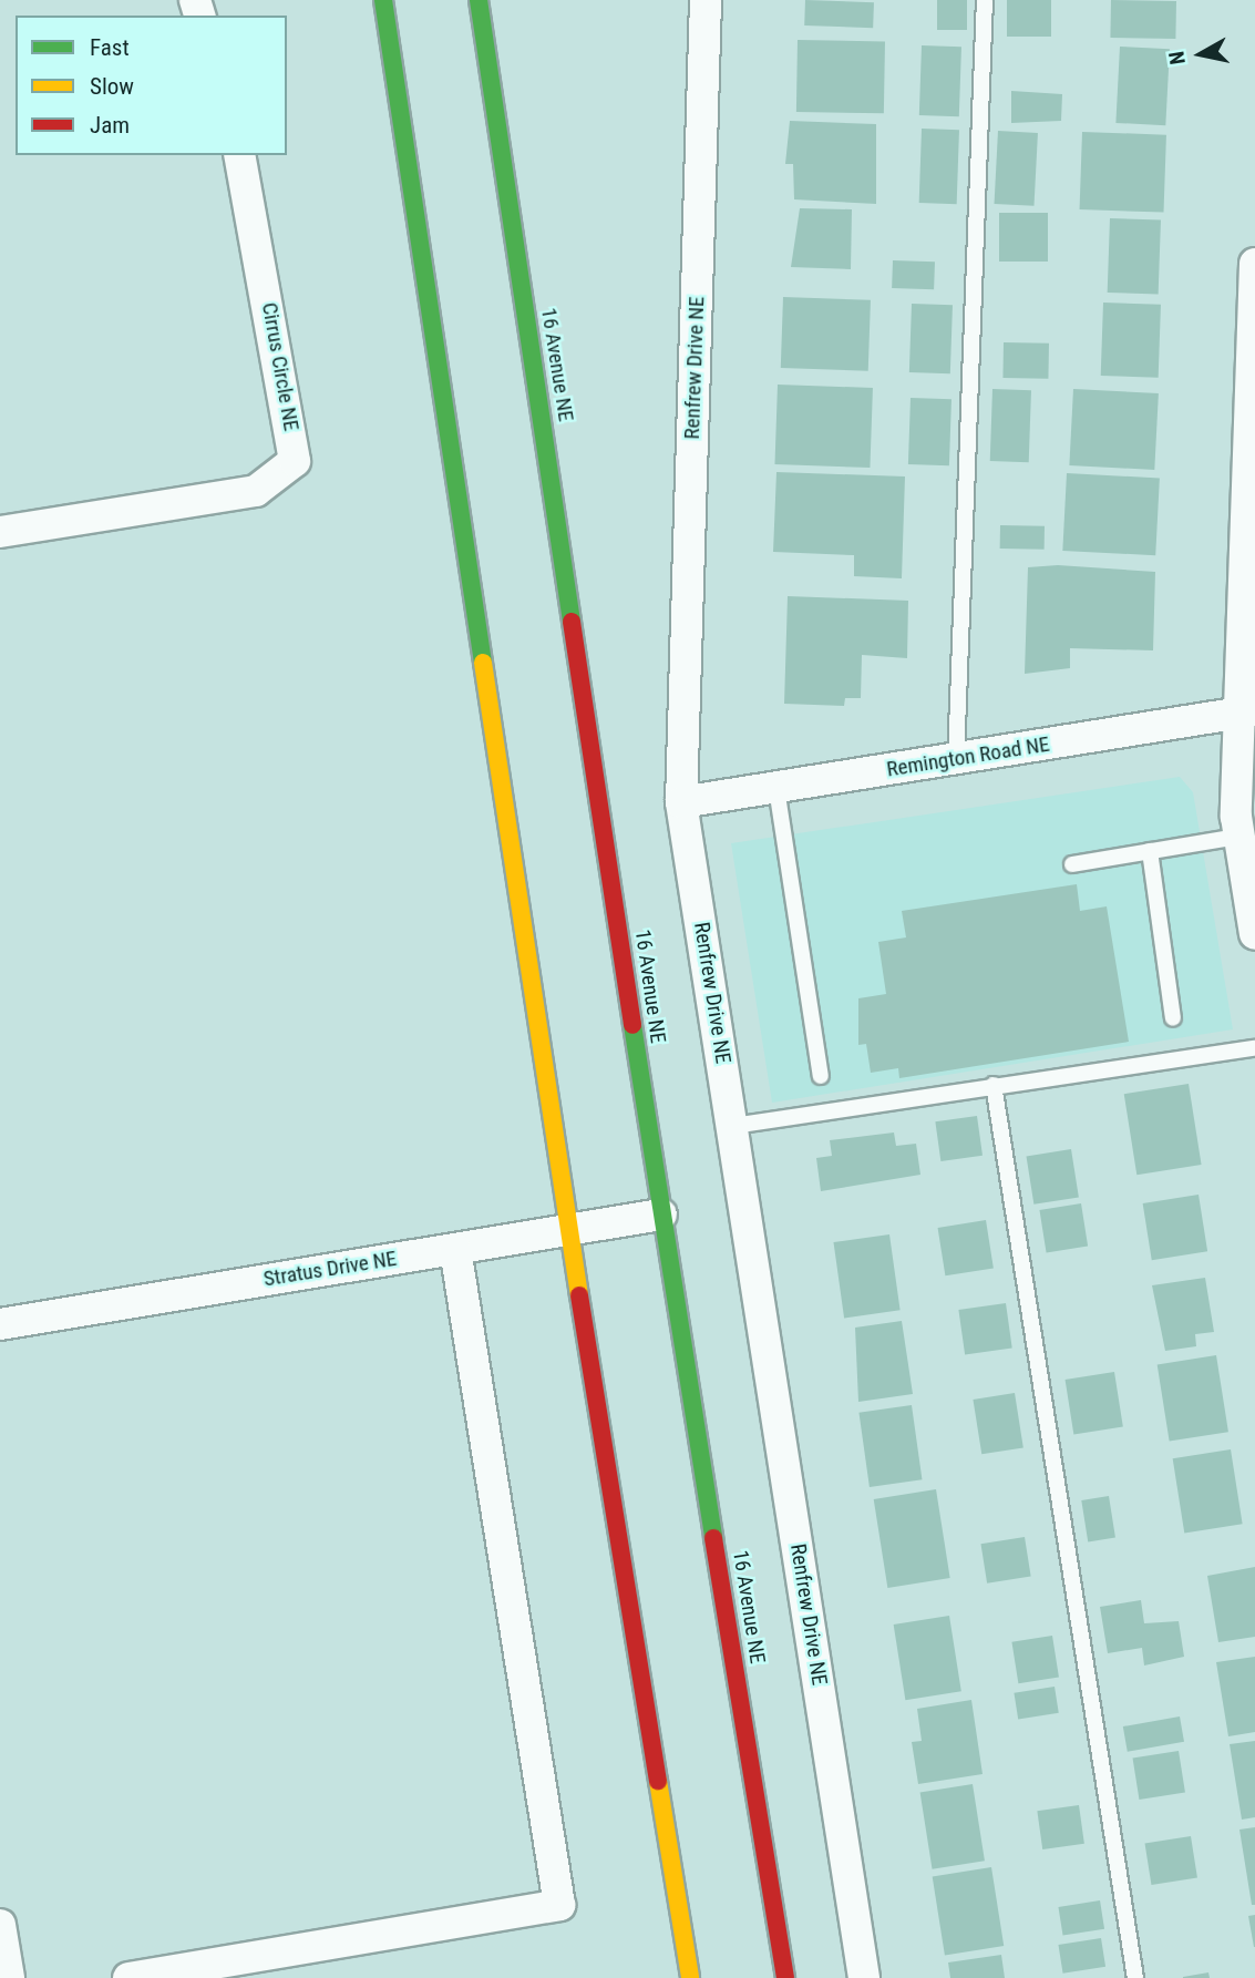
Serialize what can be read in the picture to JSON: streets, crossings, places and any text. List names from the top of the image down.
{
  "streets": {
    "highway": ["16 Avenue NE"],
    "street": [
      "Cirrus Circle NE",
      "Renfrew Drive NE",
      "Remington Road NE",
      "Stratus Drive NE"
    ]
  },
  "crossings": [
    ["16 Avenue NE", "Stratus Drive NE"],
    ["Renfrew Drive NE", "Remington Road NE"]
  ],
  "legend": ["Fast", "Slow", "Jam"],
  "north": "left"
}
